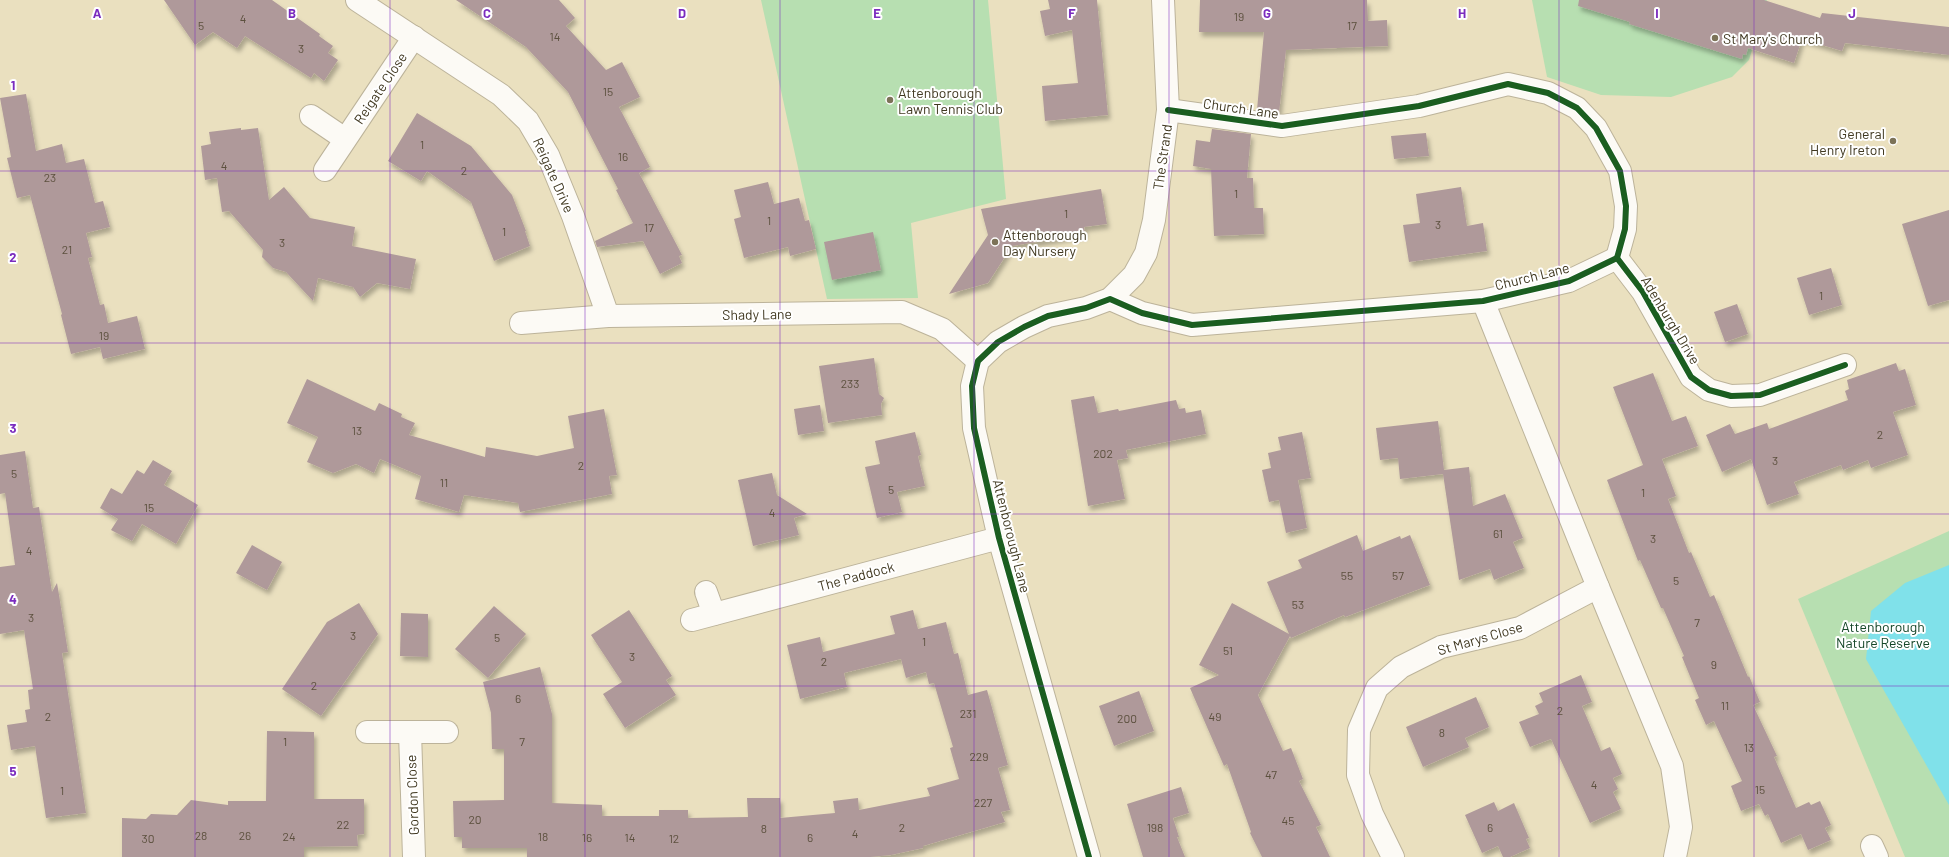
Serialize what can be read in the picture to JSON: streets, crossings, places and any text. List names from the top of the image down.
{
  "streets": {
    "street": [
      "Reigate Close",
      "Church Lane",
      "The Strand",
      "Reigate Drive",
      "Shady Lane",
      "Adenburgh Drive",
      "Attenborough Lane",
      "The Paddock",
      "St Marys Close",
      "Gordon Close"
    ]
  },
  "crossings": [
    ["Reigate Close", "Reigate Drive"],
    ["Church Lane", "The Strand"],
    ["Church Lane", "Adenburgh Drive"],
    ["Reigate Drive", "Shady Lane"],
    ["Shady Lane", "Attenborough Lane"],
    ["Attenborough Lane", "The Paddock"]
  ],
  "parks": ["Attenborough Nature Reserve"],
  "places": [
    "St Mary's Church",
    "Attenborough Lawn Tennis Club",
    "General Henry Ireton",
    "Attenborough Day Nursery"
  ],
  "house_numbers": [
    "19",
    "4",
    "5",
    "17",
    "14",
    "3",
    "15",
    "1",
    "16",
    "4",
    "2",
    "23",
    "1",
    "1",
    "1",
    "3",
    "17",
    "1",
    "3",
    "21",
    "1",
    "19",
    "233",
    "13",
    "2",
    "202",
    "3",
    "2",
    "5",
    "11",
    "5",
    "1",
    "15",
    "4",
    "61",
    "3",
    "4",
    "55",
    "57",
    "5",
    "53",
    "3",
    "7",
    "3",
    "5",
    "1",
    "51",
    "3",
    "2",
    "9",
    "2",
    "6",
    "11",
    "2",
    "231",
    "2",
    "49",
    "200",
    "8",
    "1",
    "7",
    "13",
    "229",
    "47",
    "4",
    "15",
    "1",
    "227",
    "20",
    "45",
    "22",
    "2",
    "198",
    "6",
    "8",
    "4",
    "28",
    "26",
    "24",
    "18",
    "16",
    "14",
    "6",
    "30",
    "12"
  ],
  "grid": {
    "columns": [
      "A",
      "B",
      "C",
      "D",
      "E",
      "F",
      "G",
      "H",
      "I",
      "J"
    ],
    "rows": [
      "1",
      "2",
      "3",
      "4",
      "5"
    ]
  }
}
